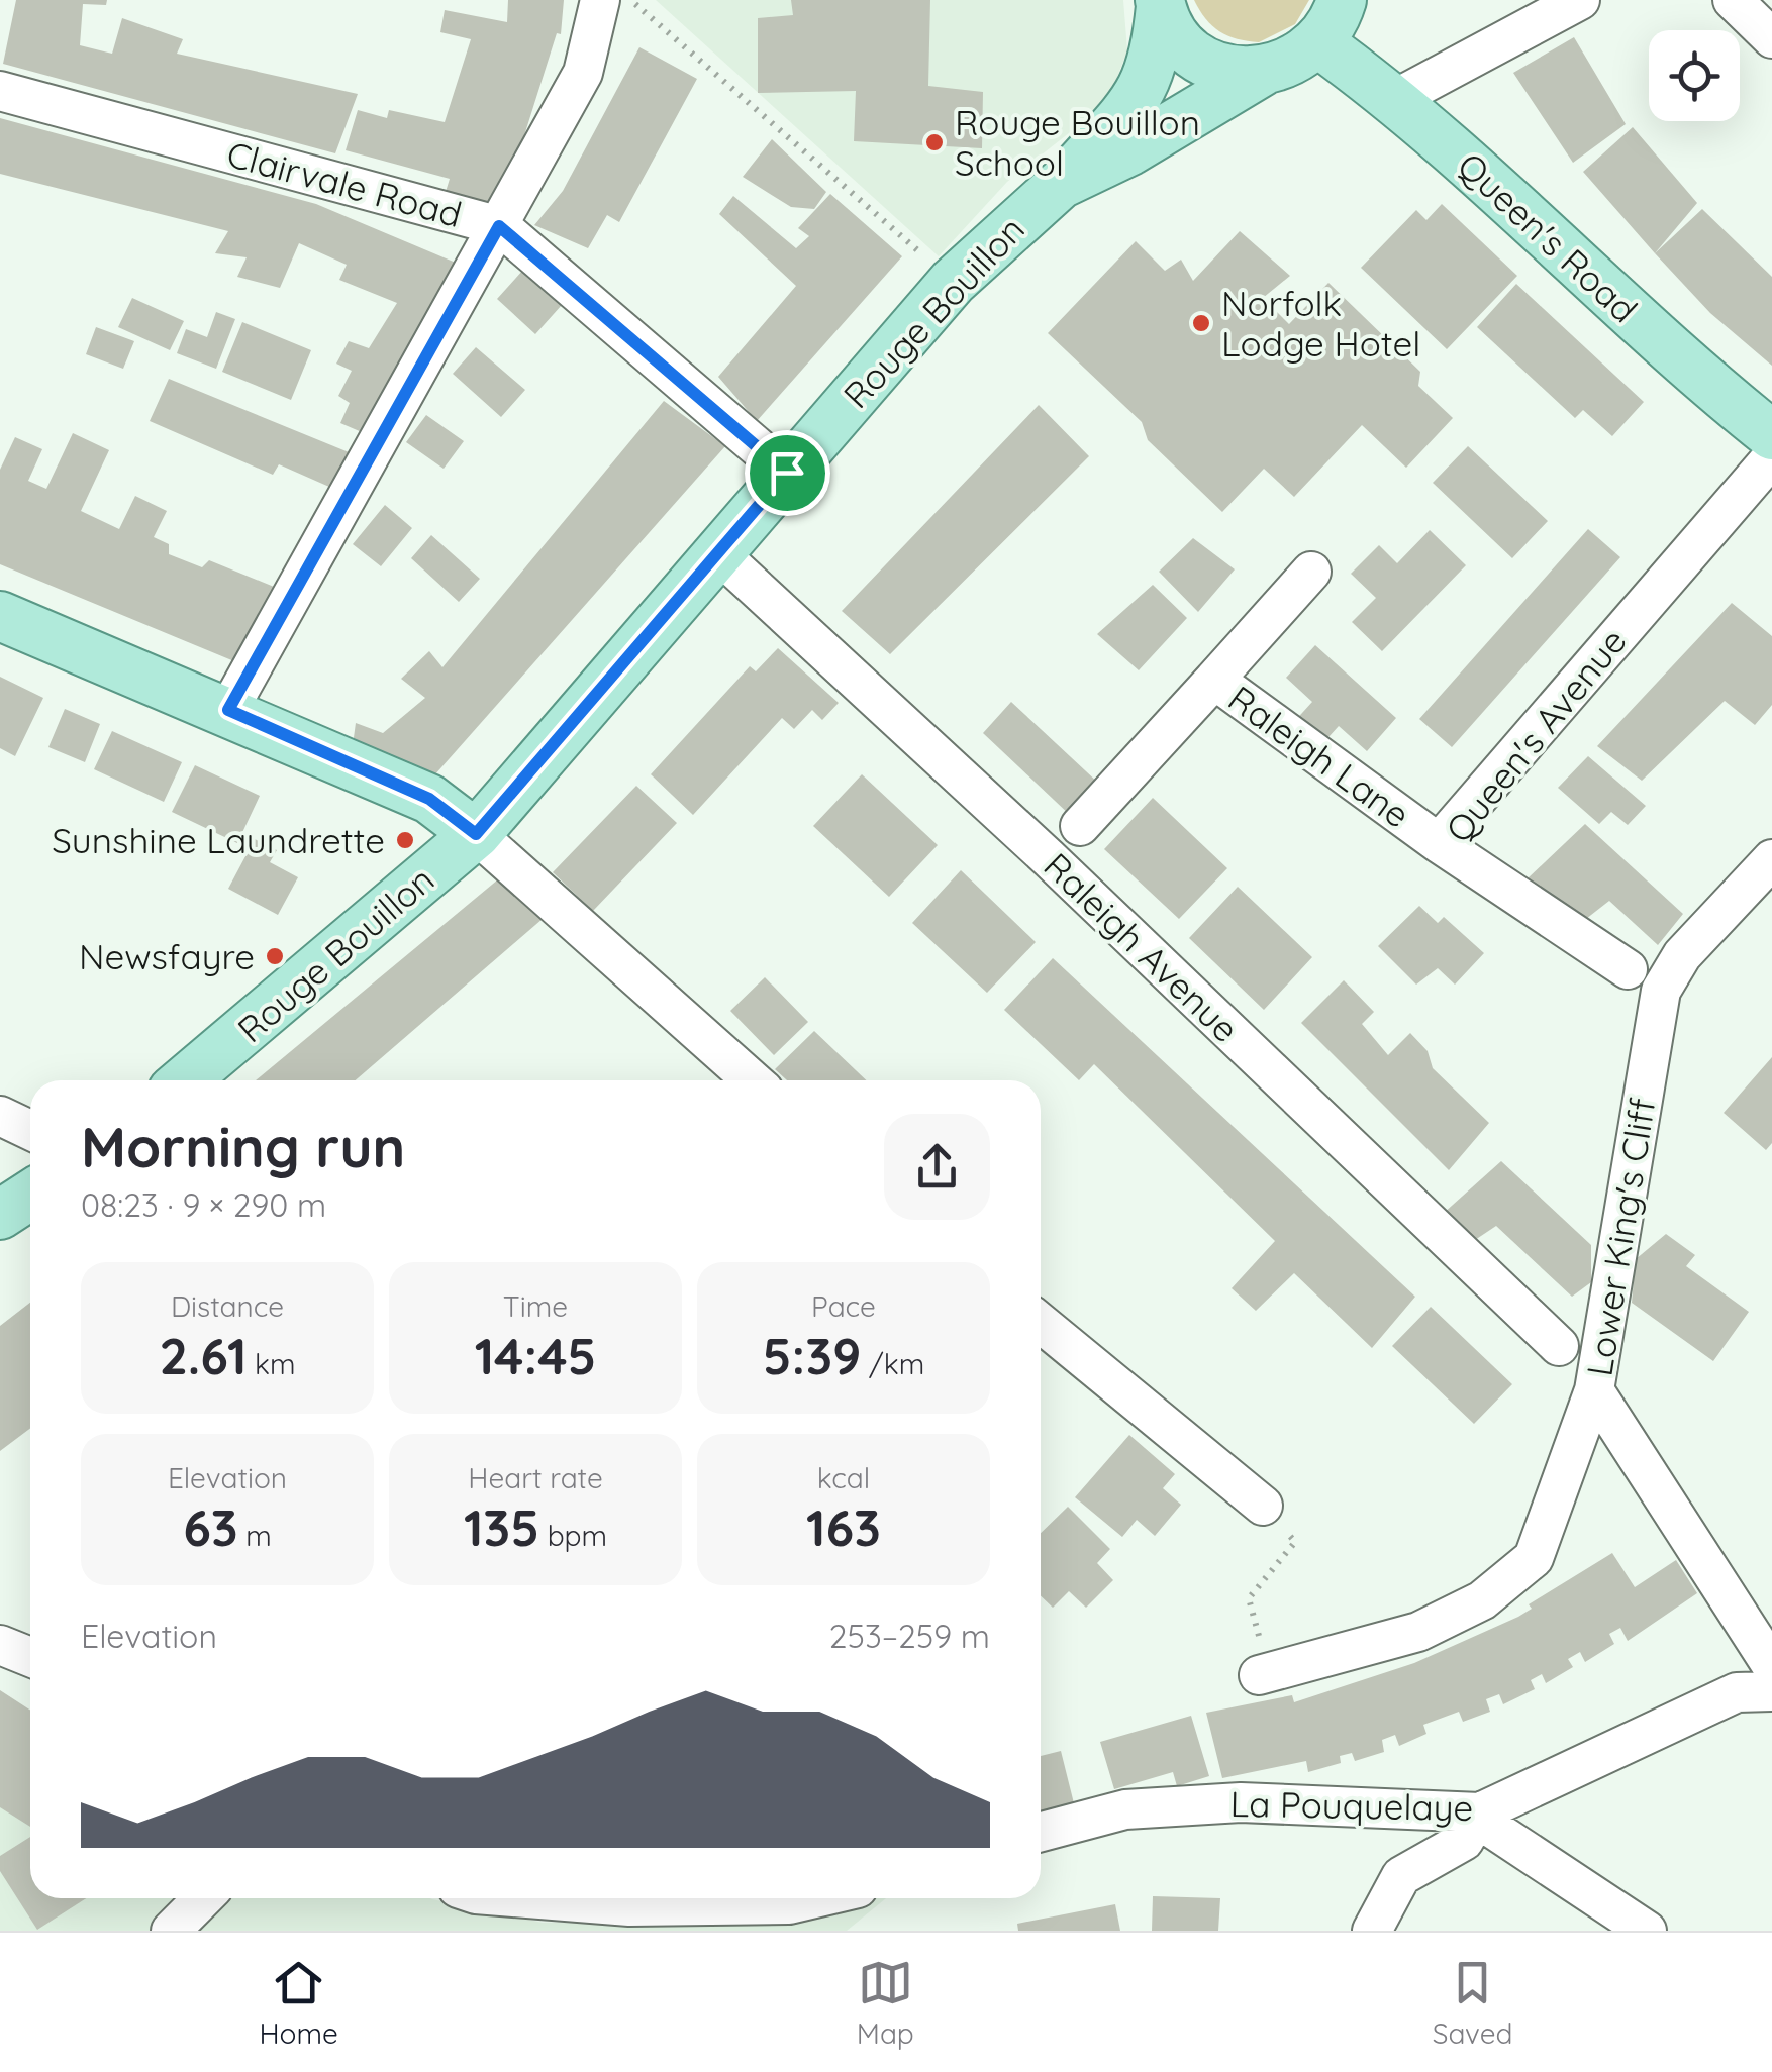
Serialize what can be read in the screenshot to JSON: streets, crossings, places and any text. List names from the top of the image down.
{
  "streets": {
    "main road": ["Queen's Road", "Rouge Bouillon"],
    "street": [
      "Clairvale Road",
      "Queen's Avenue",
      "Raleigh Lane",
      "Raleigh Avenue",
      "Lower King's Cliff",
      "La Pouquelaye"
    ]
  },
  "crossings": [
    ["Clairvale Road", "Rouge Bouillon"],
    ["Queen's Road", "Rouge Bouillon"],
    ["Rouge Bouillon", "Raleigh Avenue"],
    ["Queen's Avenue", "Raleigh Lane"]
  ],
  "places": [
    "Rouge Bouillon School",
    "Norfolk Lodge Hotel",
    "Sunshine Laundrette",
    "Newsfayre"
  ],
  "page": {
    "heading": ["Morning run", "08:23 · 9 × 290 m"],
    "stats": [
      ["Distance", "2.61 km"],
      ["Time", "14:45"],
      ["Pace", "5:39 /km"],
      ["Elevation", "63 m"],
      ["Heart rate", "135 bpm"],
      ["kcal", "163"]
    ],
    "chart": ["Elevation", "253–259 m"],
    "tabs": ["Home", "Map", "Saved"]
  }
}
